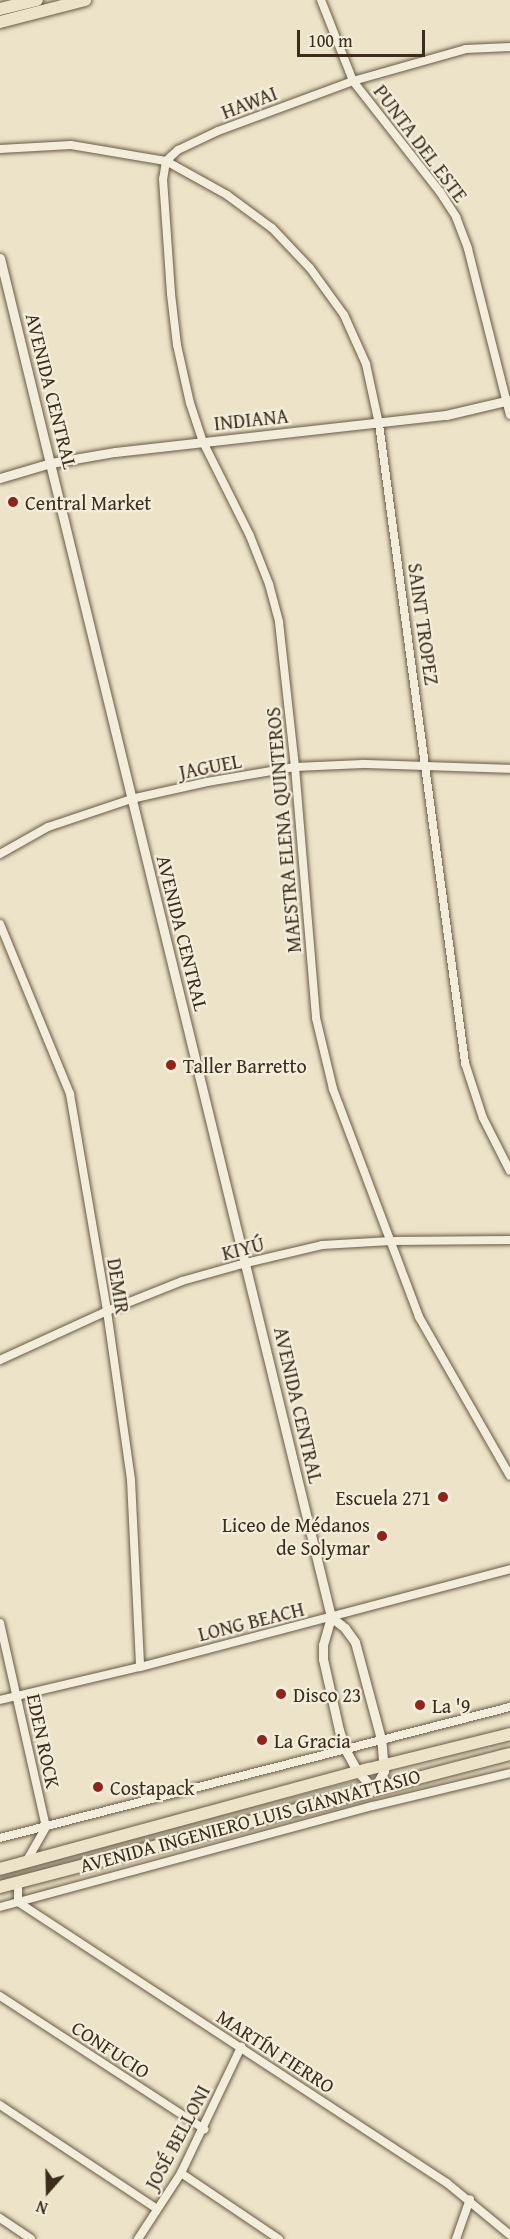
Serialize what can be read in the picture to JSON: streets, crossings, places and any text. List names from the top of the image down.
{
  "streets": {
    "main road": ["AVENIDA INGENIERO LUIS GIANNATTASIO"],
    "street": [
      "HAWAI",
      "PUNTA DEL ESTE",
      "AVENIDA CENTRAL",
      "INDIANA",
      "SAINT TROPEZ",
      "JAGUEL",
      "MAESTRA ELENA QUINTEROS",
      "KIYÚ",
      "DEMIR",
      "LONG BEACH",
      "EDEN ROCK",
      "CONFUCIO",
      "MARTÍN FIERRO",
      "JOSÉ BELLONI"
    ]
  },
  "crossings": [
    ["HAWAI", "PUNTA DEL ESTE"],
    ["HAWAI", "SAINT TROPEZ"],
    ["HAWAI", "MAESTRA ELENA QUINTEROS"],
    ["PUNTA DEL ESTE", "INDIANA"],
    ["AVENIDA CENTRAL", "INDIANA"],
    ["AVENIDA CENTRAL", "JAGUEL"],
    ["AVENIDA CENTRAL", "KIYÚ"],
    ["AVENIDA CENTRAL", "LONG BEACH"],
    ["AVENIDA CENTRAL", "AVENIDA INGENIERO LUIS GIANNATTASIO"],
    ["INDIANA", "SAINT TROPEZ"],
    ["INDIANA", "MAESTRA ELENA QUINTEROS"],
    ["SAINT TROPEZ", "JAGUEL"],
    ["SAINT TROPEZ", "MAESTRA ELENA QUINTEROS"],
    ["JAGUEL", "MAESTRA ELENA QUINTEROS"],
    ["MAESTRA ELENA QUINTEROS", "KIYÚ"],
    ["KIYÚ", "DEMIR"],
    ["DEMIR", "LONG BEACH"],
    ["LONG BEACH", "EDEN ROCK"],
    ["AVENIDA INGENIERO LUIS GIANNATTASIO", "MARTÍN FIERRO"],
    ["CONFUCIO", "JOSÉ BELLONI"],
    ["MARTÍN FIERRO", "JOSÉ BELLONI"]
  ],
  "places": [
    "Central Market",
    "Taller Barretto",
    "Escuela 271",
    "Liceo de Médanos de Solymar",
    "Disco 23",
    "La '9",
    "La Gracia",
    "Costapack"
  ],
  "scale_bar": "100 m",
  "north": "bottom"
}
